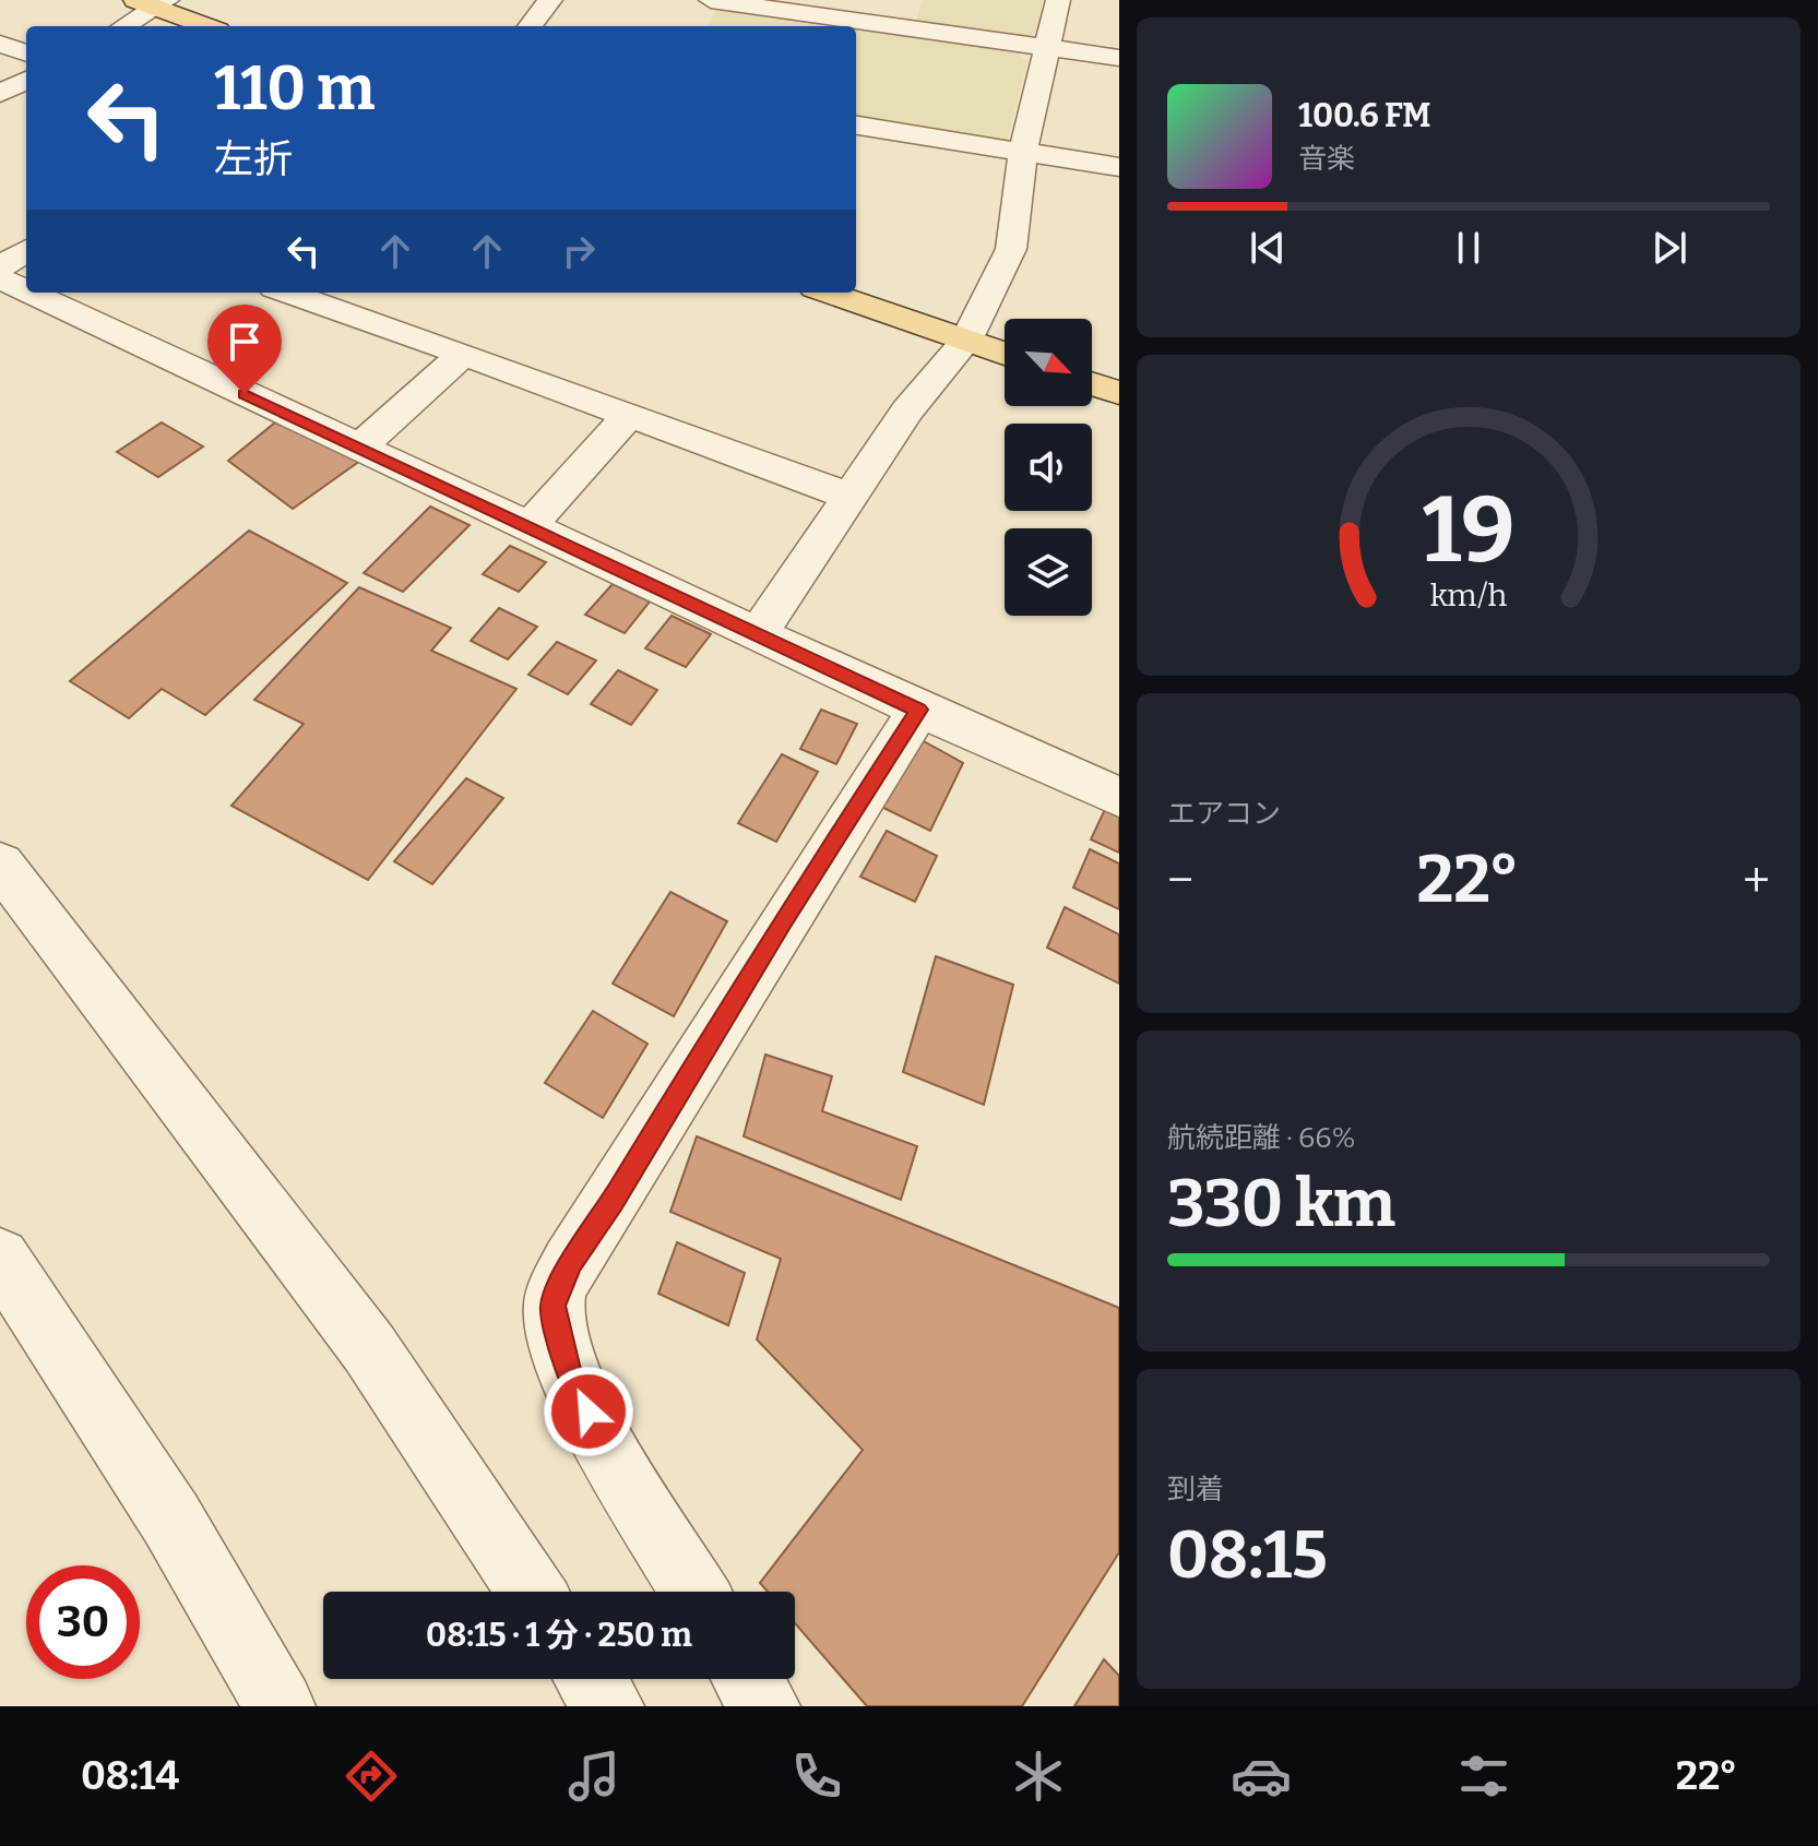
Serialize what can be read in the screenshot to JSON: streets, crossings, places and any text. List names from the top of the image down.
{
  "north": "bottom right",
  "page": {
    "turn": ["110 m", "左折"],
    "song": ["100.6 FM", "音楽"],
    "tile": [
      "エアコン",
      ["航続距離 · 66%", "330 km"],
      ["到着", "08:15"]
    ],
    "heat": ["−", "22°", "+"],
    "limit": "30",
    "trip": "08:15 · 1 分 · 250 m",
    "tabs": ["08:14", "22°"],
    "gauge": ["19", "km/h"]
  }
}
